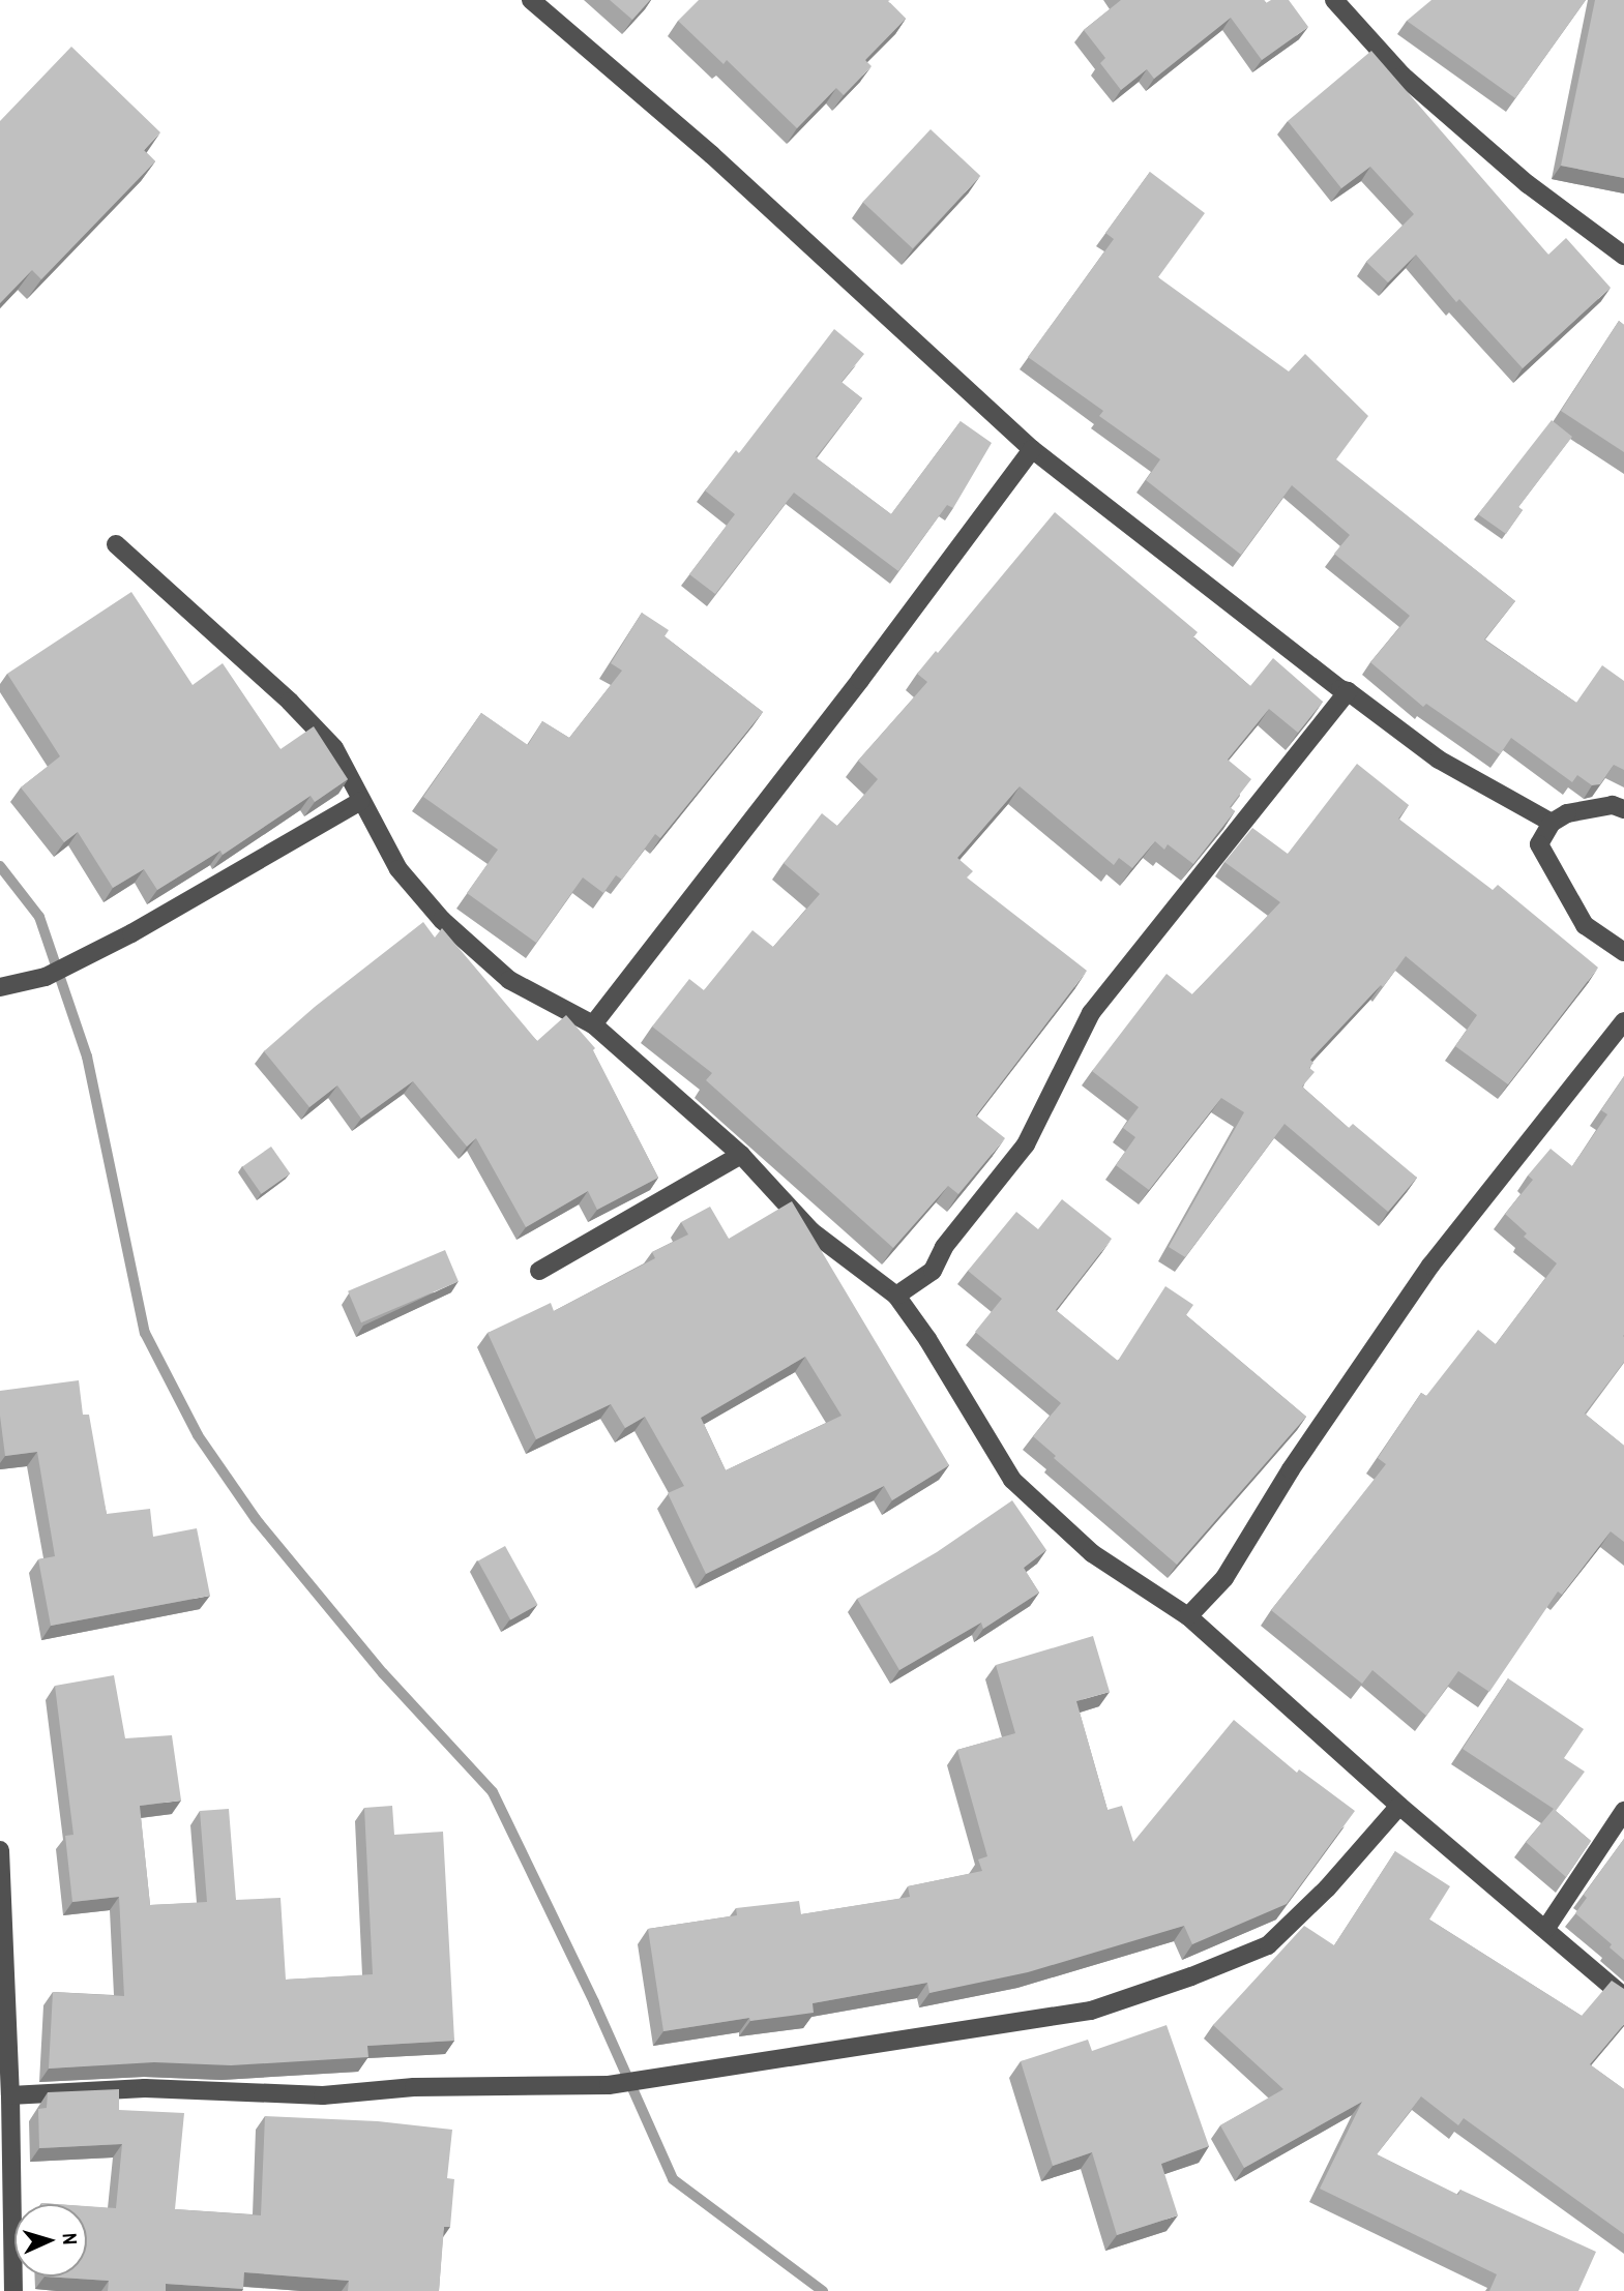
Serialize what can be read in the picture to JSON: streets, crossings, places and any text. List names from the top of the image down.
{
  "north": "right"
}
